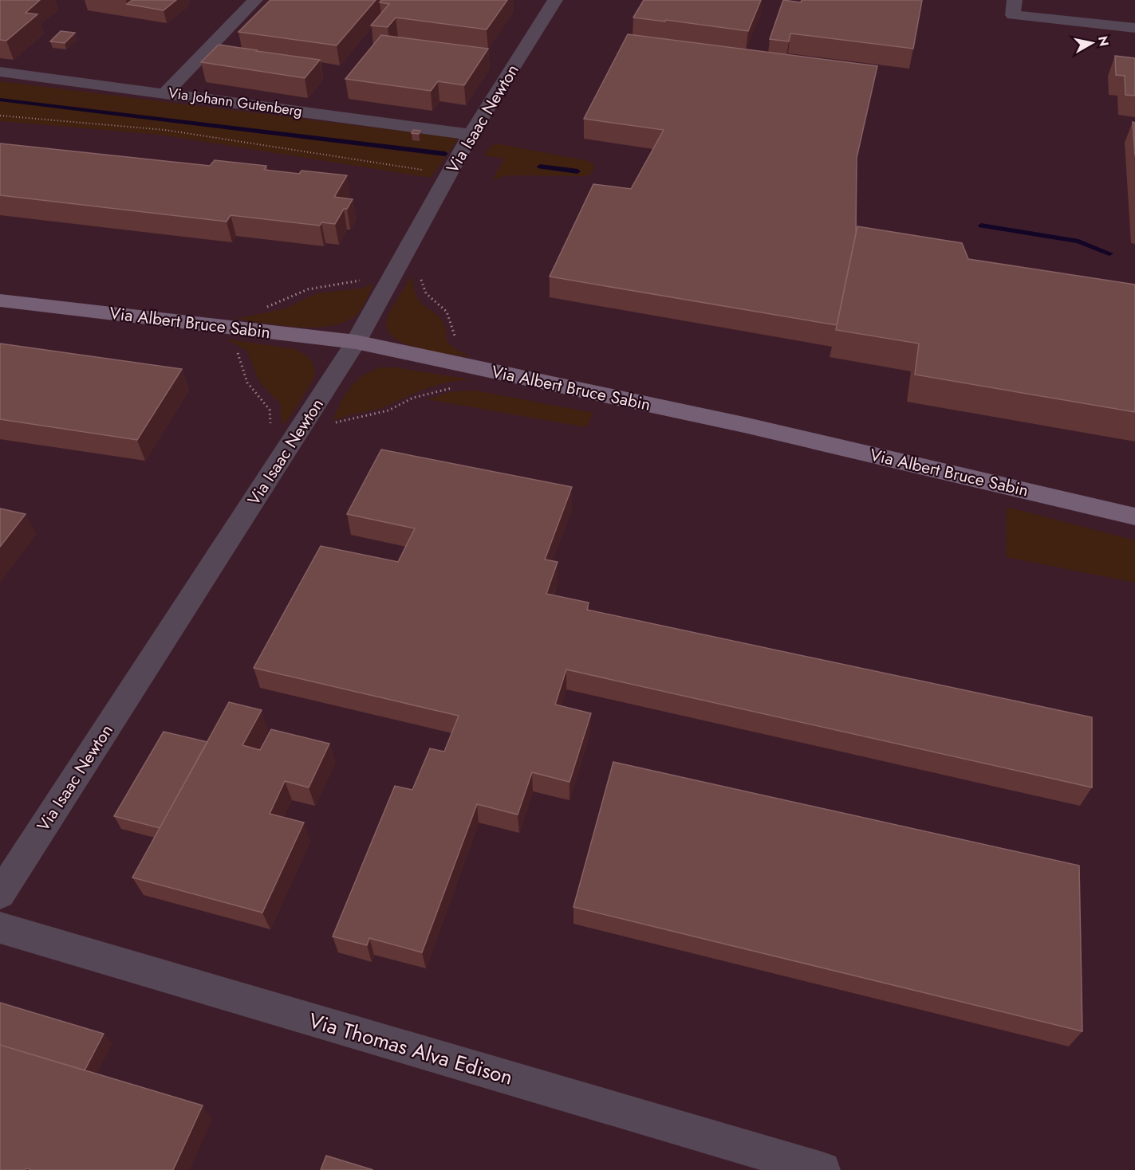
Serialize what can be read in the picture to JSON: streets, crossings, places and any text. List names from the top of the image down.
{
  "streets": {
    "street": [
      "Via Johann Gutenberg",
      "Via Isaac Newton",
      "Via Albert Bruce Sabin",
      "Via Thomas Alva Edison"
    ]
  },
  "crossings": [
    ["Via Johann Gutenberg", "Via Isaac Newton"],
    ["Via Isaac Newton", "Via Albert Bruce Sabin"]
  ],
  "north": "right"
}
